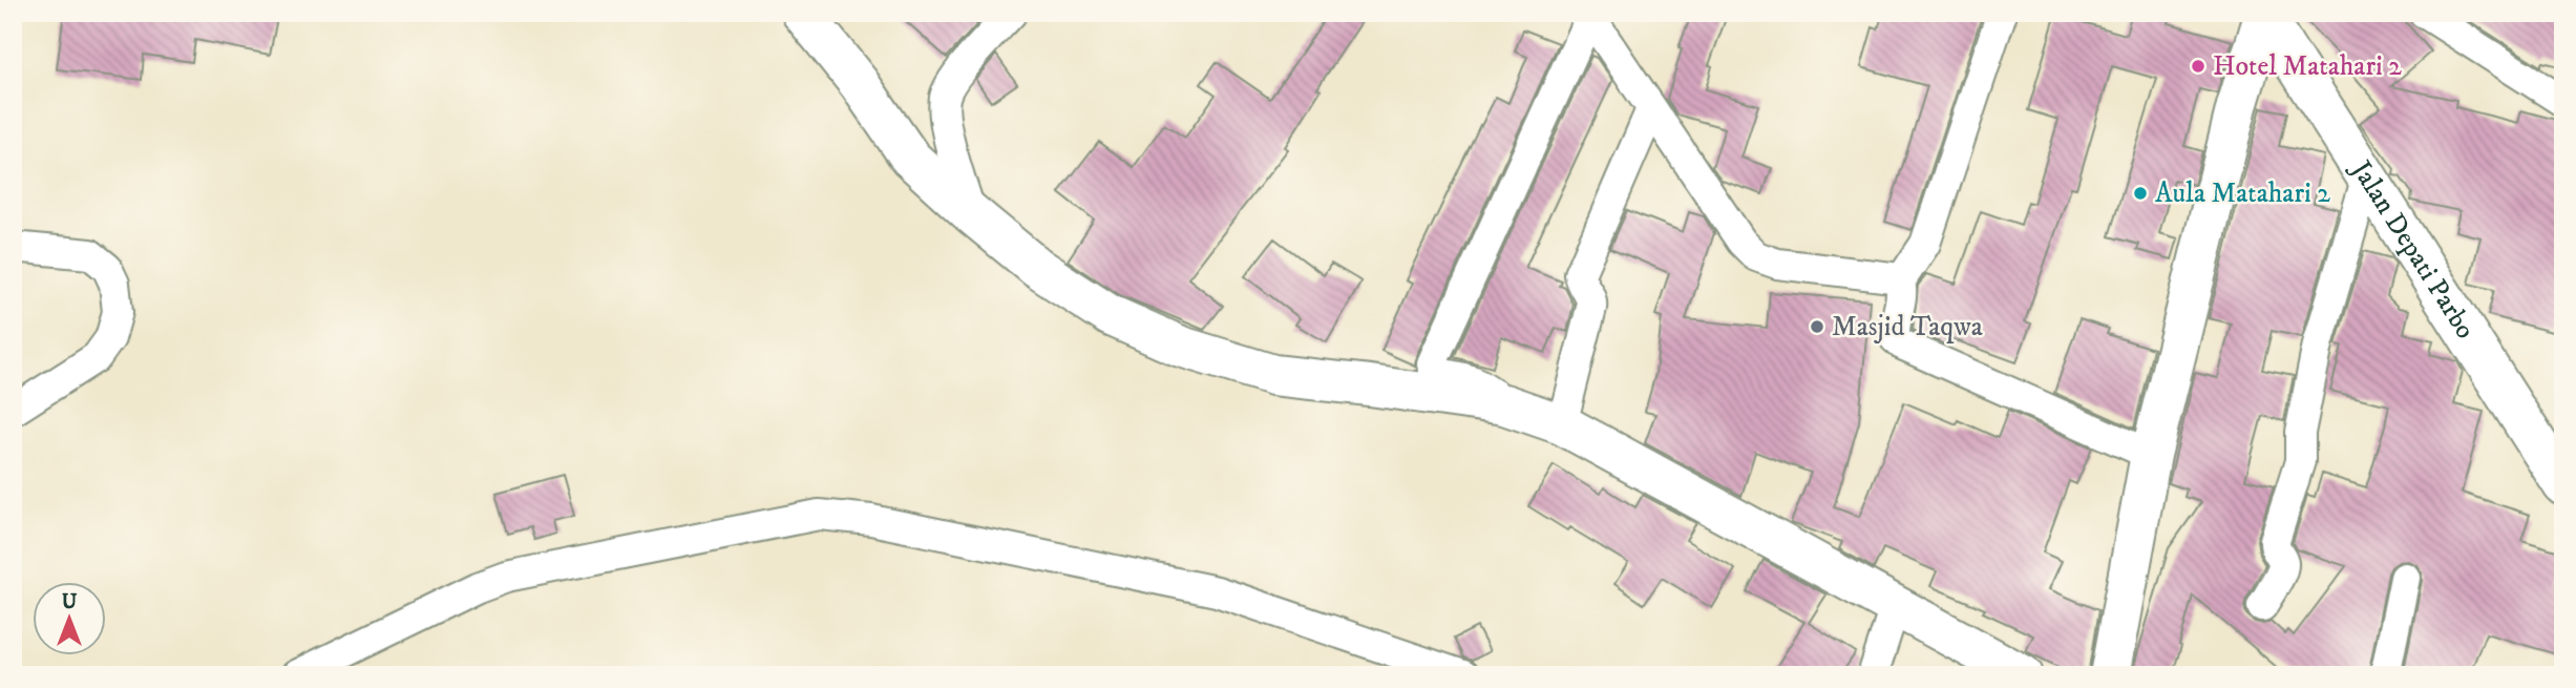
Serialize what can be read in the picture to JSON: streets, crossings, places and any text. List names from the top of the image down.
{
  "streets": {
    "street": ["Jalan Depati Parbo"]
  },
  "places": ["Hotel Matahari 2", "Aula Matahari 2", "Masjid Taqwa"],
  "north": "top"
}
